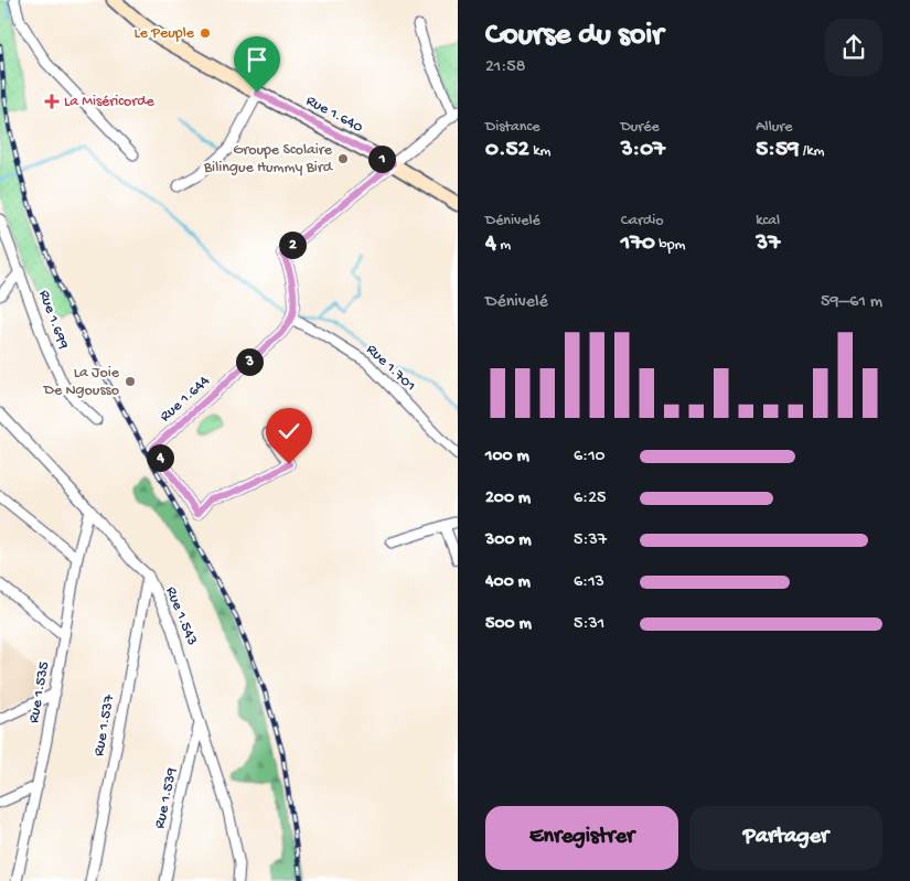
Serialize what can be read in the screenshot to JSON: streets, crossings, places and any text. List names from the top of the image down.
{
  "streets": {
    "street": [
      "Rue 1.640",
      "Rue 1.699",
      "Rue 1.701",
      "Rue 1.644",
      "Rue 1.543",
      "Rue 1.535",
      "Rue 1.537",
      "Rue 1.539"
    ]
  },
  "crossings": [
    ["Rue 1.701", "Rue 1.644"],
    ["Rue 1.543", "Rue 1.535"],
    ["Rue 1.543", "Rue 1.537"],
    ["Rue 1.543", "Rue 1.539"]
  ],
  "places": {
    "other": ["Le Peuple", "Groupe Scolaire Bilingue Hummy Bird", "La Joie De Ngousso"],
    "health": ["La Miséricorde"]
  },
  "page": {
    "heading": ["Course du soir", "21:58"],
    "stats": [
      ["Distance", "0.52 km"],
      ["Durée", "3:07"],
      ["Allure", "5:59 /km"],
      ["Dénivelé", "4 m"],
      ["Cardio", "170 bpm"],
      ["kcal", "37"]
    ],
    "pins": [
      "1",
      "2",
      "3",
      "4"
    ],
    "chart": ["Dénivelé", "59–61 m"],
    "list": [
      {
        "name": "100 m",
        "note": "6:10"
      },
      {
        "name": "200 m",
        "note": "6:25"
      },
      {
        "name": "300 m",
        "note": "5:37"
      },
      {
        "name": "400 m",
        "note": "6:13"
      },
      {
        "name": "500 m",
        "note": "5:31"
      }
    ],
    "buttons": ["Enregistrer", "Partager"]
  }
}
